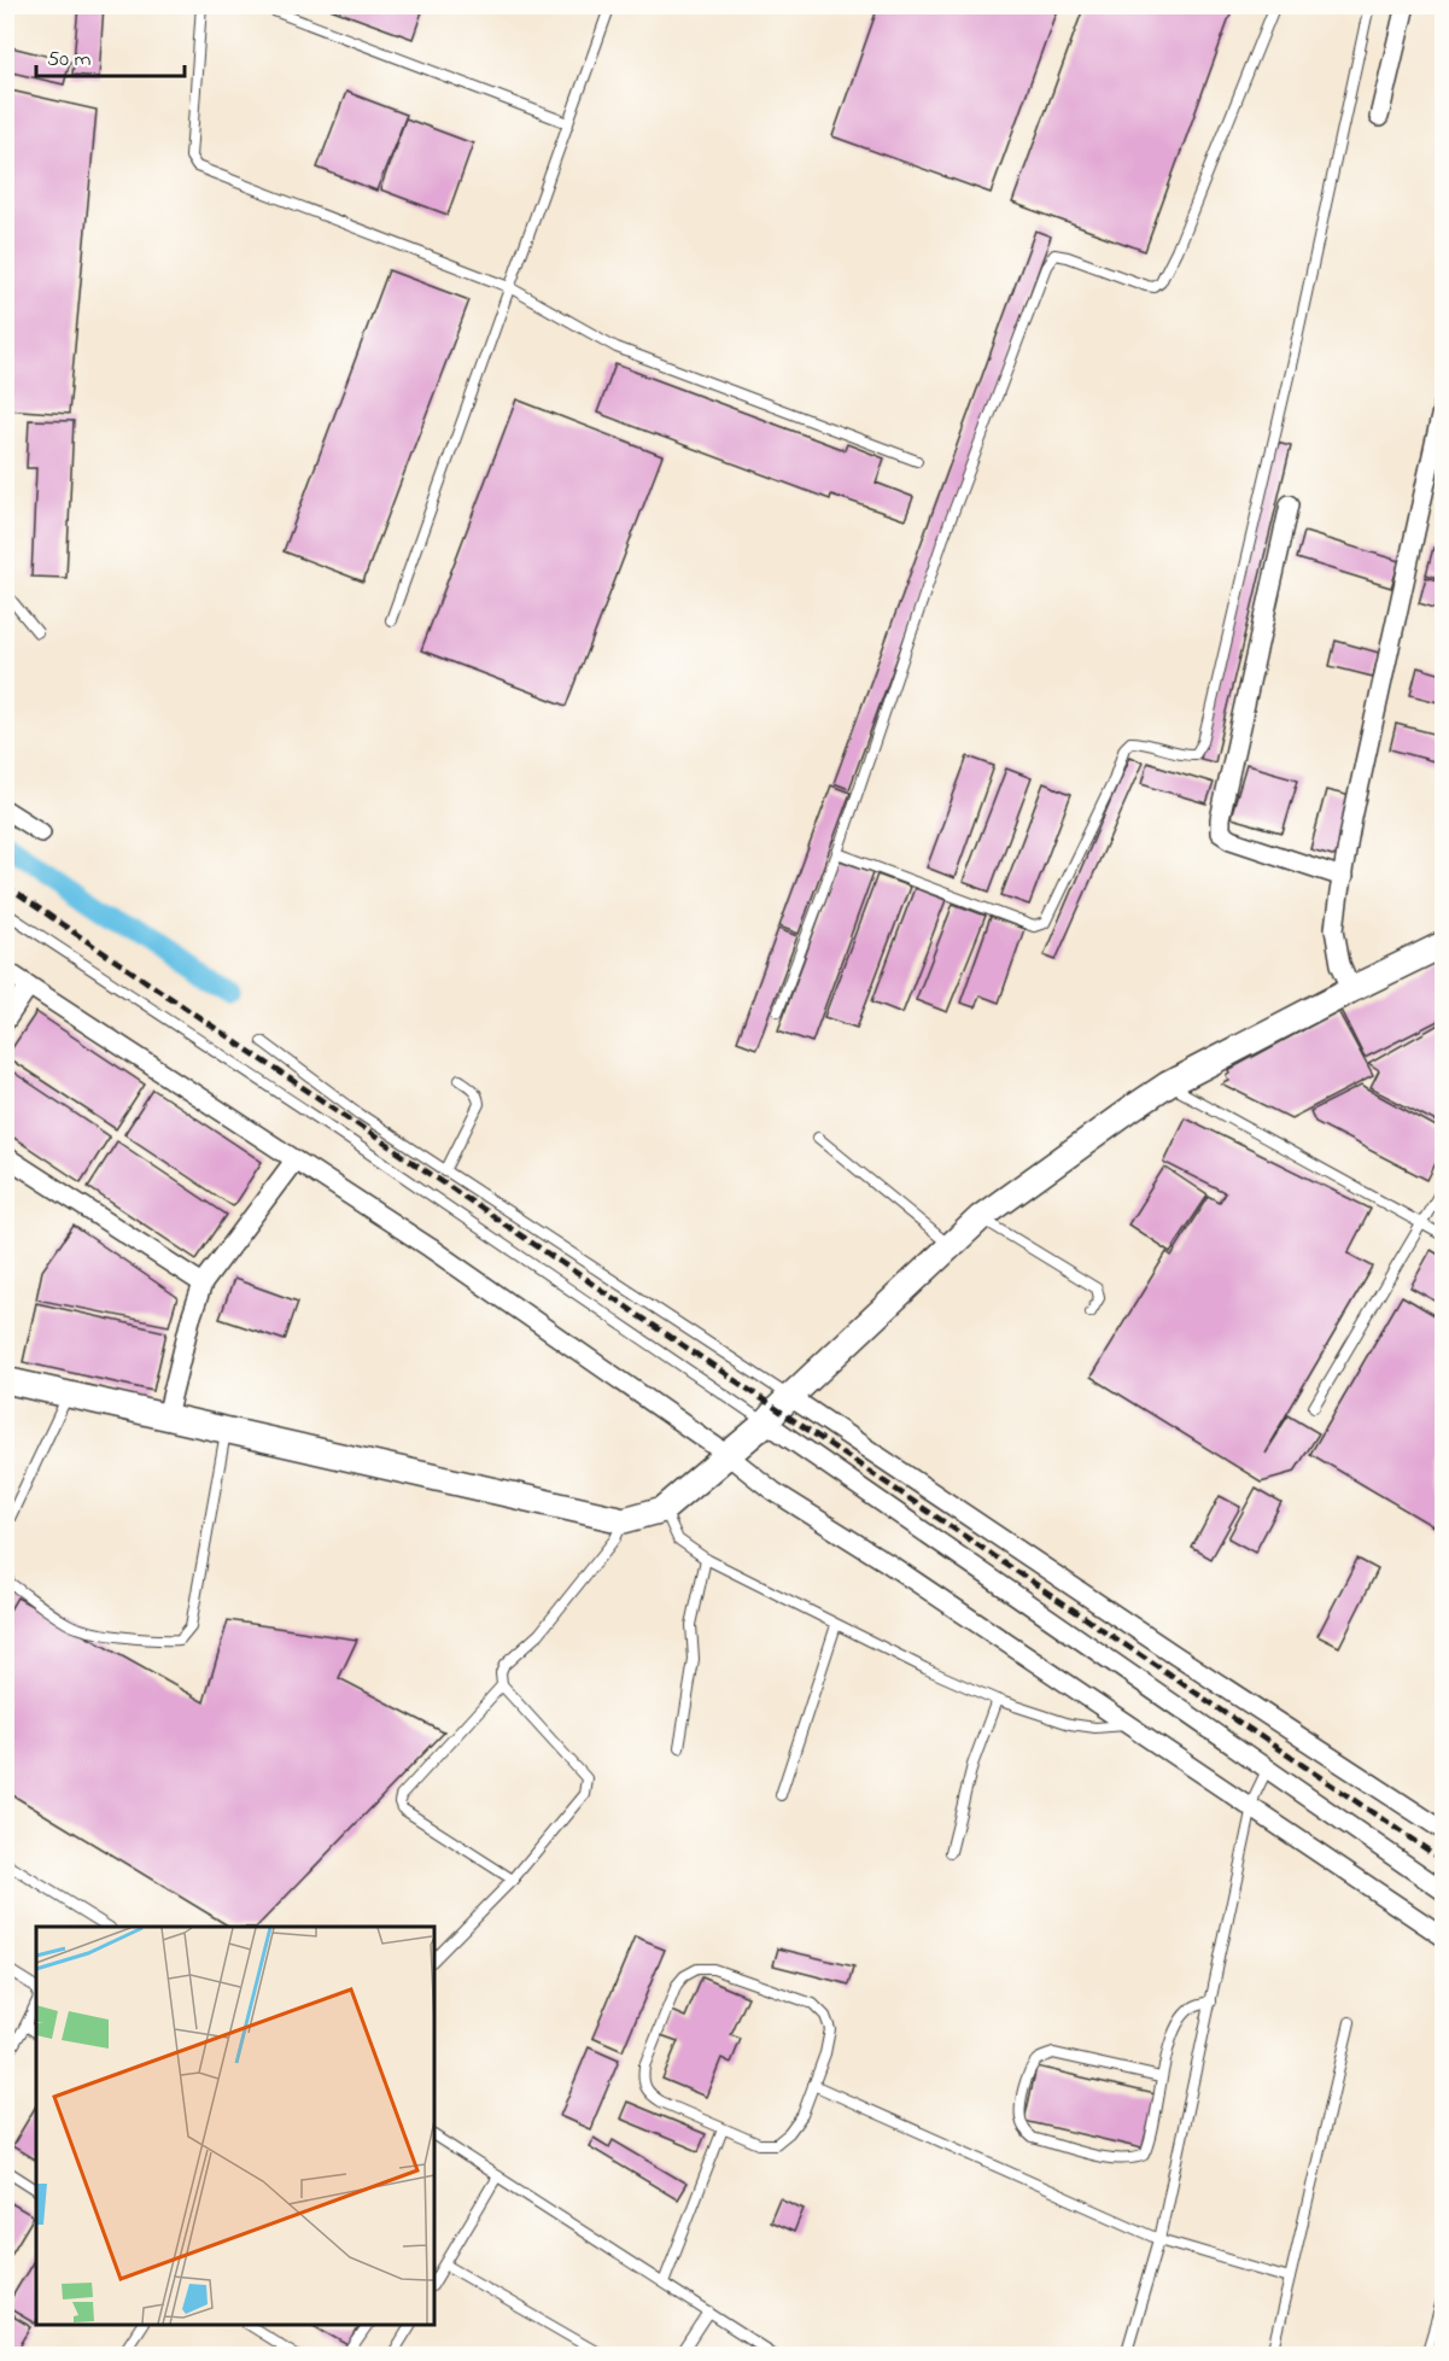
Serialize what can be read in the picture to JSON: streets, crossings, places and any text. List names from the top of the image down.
{
  "scale_bar": "50 m"
}
